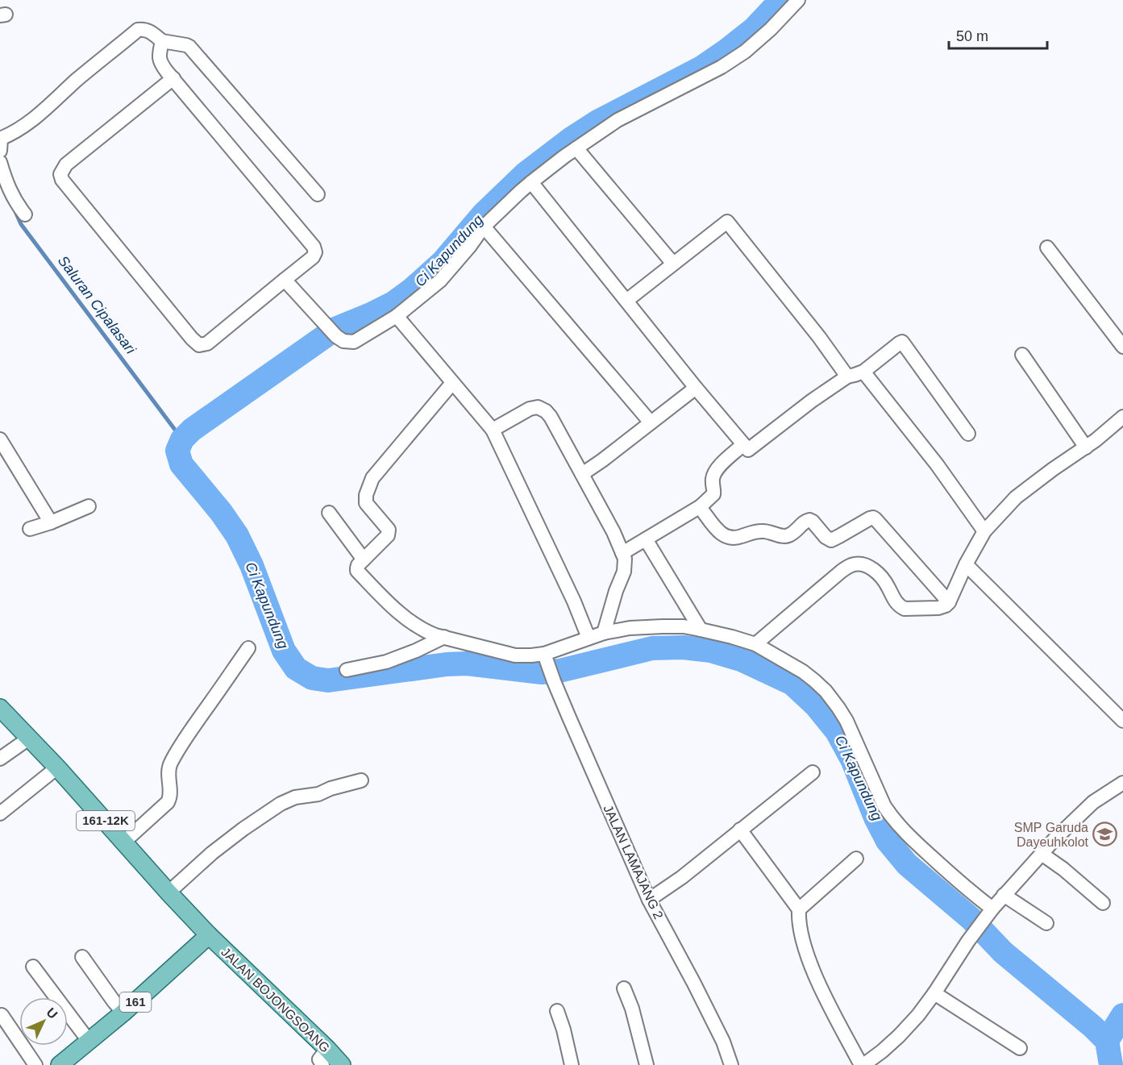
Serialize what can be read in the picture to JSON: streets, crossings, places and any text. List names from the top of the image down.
{
  "streets": {
    "main road": ["161-12K", "JALAN BOJONGSOANG", "161"],
    "street": ["JALAN LAMAJANG 2"]
  },
  "crossings": [
    ["161-12K", "JALAN BOJONGSOANG"],
    ["161-12K", "161"],
    ["JALAN BOJONGSOANG", "161"]
  ],
  "water": ["Ci Kapundung", "Saluran Cipalasari"],
  "places": {
    "school or university": ["SMP Garuda Dayeuhkolot"]
  },
  "scale_bar": "50 m",
  "north": "top right"
}
